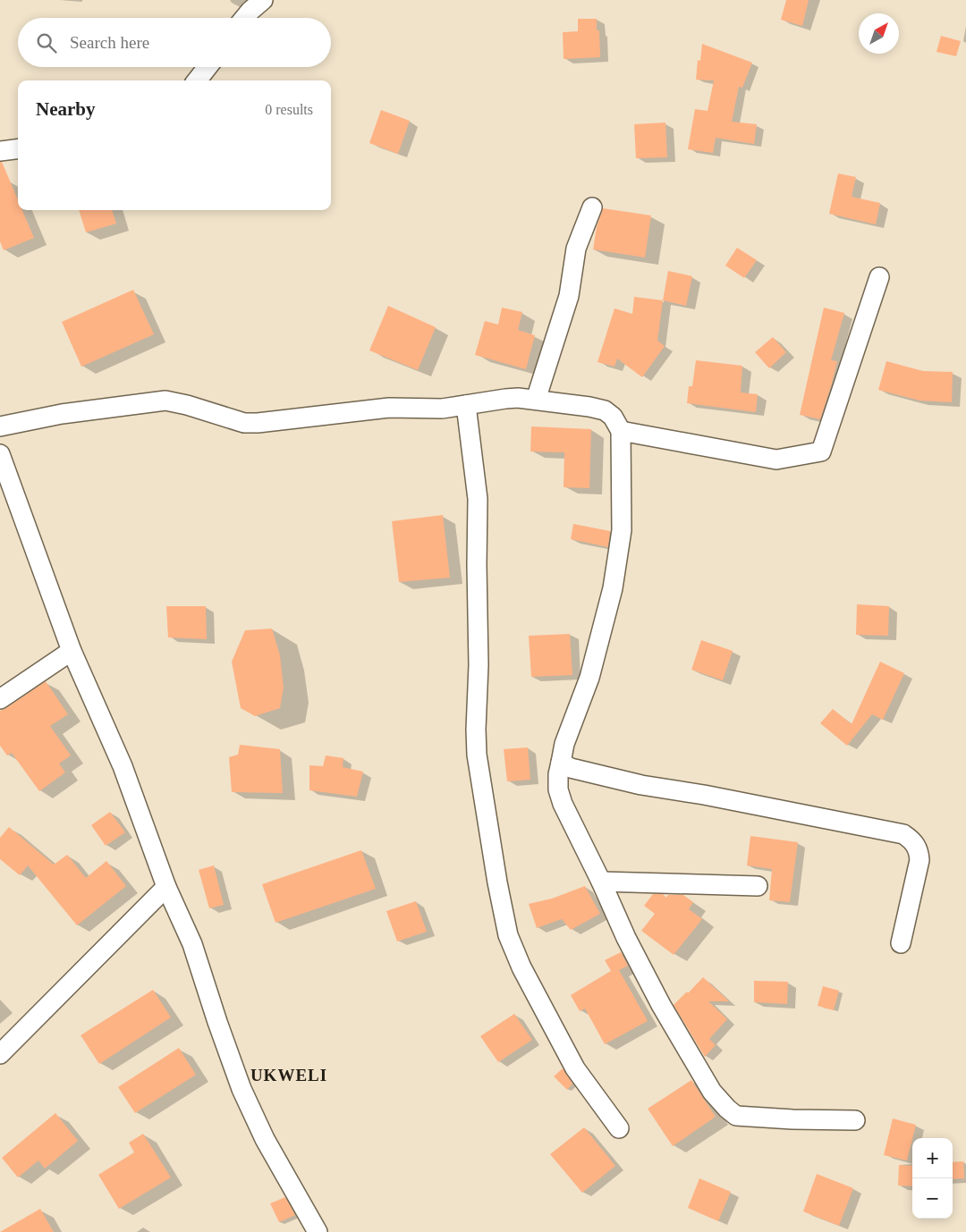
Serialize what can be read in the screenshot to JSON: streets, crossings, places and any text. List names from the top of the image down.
{
  "districts": ["UKWELI"],
  "north": "top right",
  "page": {
    "search": "Search here",
    "heading": ["Nearby", "0 results"],
    "map_buttons": ["+", "−"]
  }
}
